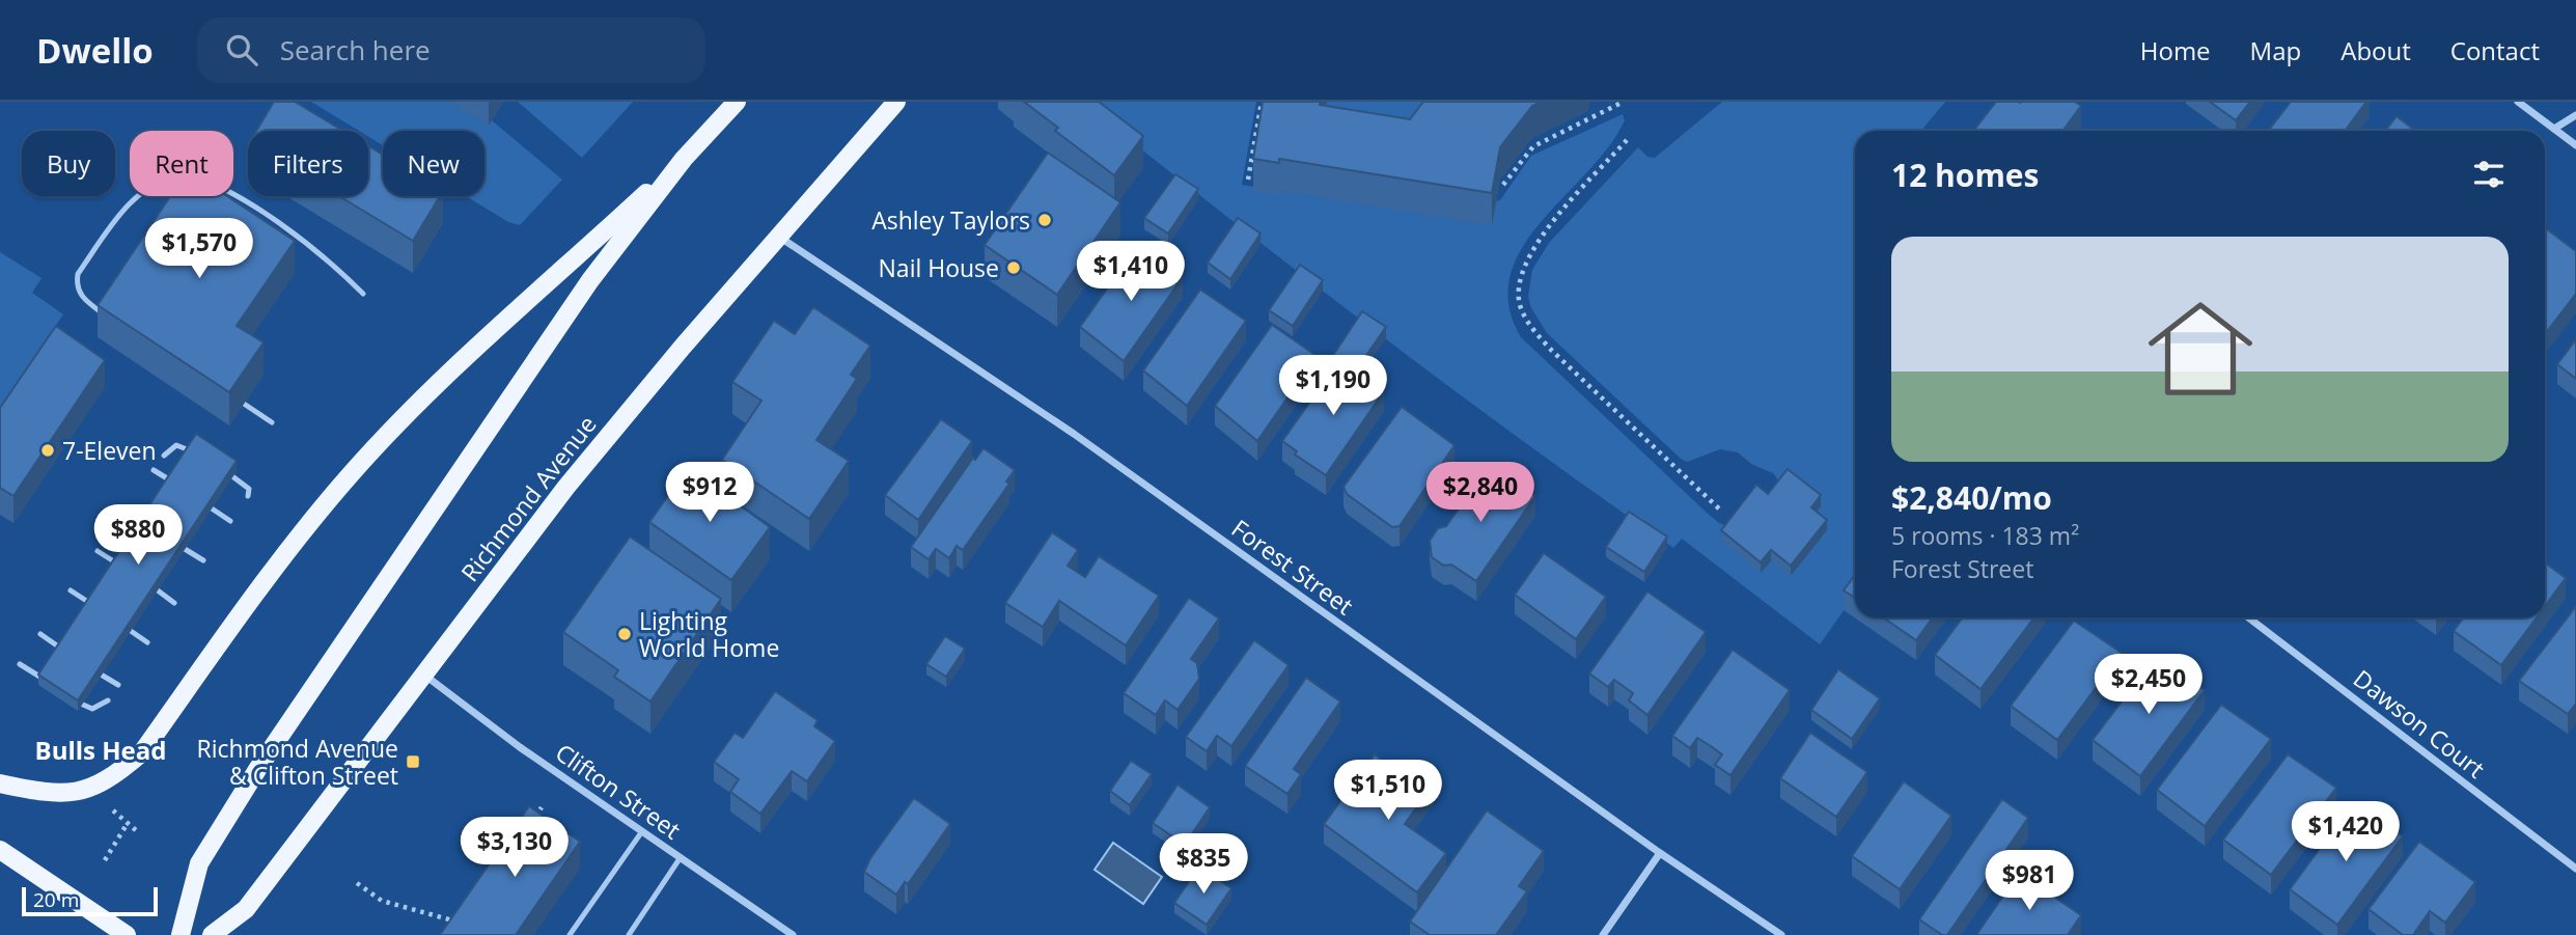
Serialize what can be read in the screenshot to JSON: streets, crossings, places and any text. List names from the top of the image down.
{
  "streets": {
    "main road": ["Richmond Avenue"],
    "street": ["Forest Street", "Dawson Court", "Clifton Street"]
  },
  "crossings": [
    ["Richmond Avenue", "Forest Street"],
    ["Richmond Avenue", "Clifton Street"]
  ],
  "districts": ["Bulls Head"],
  "places": {
    "other": [
      "Ashley Taylors",
      "Nail House",
      "7-Eleven",
      "Lighting World Home"
    ],
    "transit": ["Richmond Avenue & Clifton Street"]
  },
  "scale_bar": "20 m",
  "page": {
    "header": "Dwello",
    "search": "Search here",
    "nav": [
      "Home",
      "Map",
      "About",
      "Contact"
    ],
    "chip": [
      "Buy",
      "Rent",
      "Filters",
      "New"
    ],
    "heading": "12 homes",
    "price": [
      "$1,570",
      "$1,410",
      "$1,190",
      "$912",
      "$2,840",
      "$880",
      "$2,450",
      "$1,510",
      "$1,420",
      "$3,130",
      "$835",
      "$981"
    ],
    "list": [
      {
        "name": "$2,840/mo",
        "note": "5 rooms · 183 m² · Forest Street"
      }
    ],
    "scale": "20 m"
  }
}
